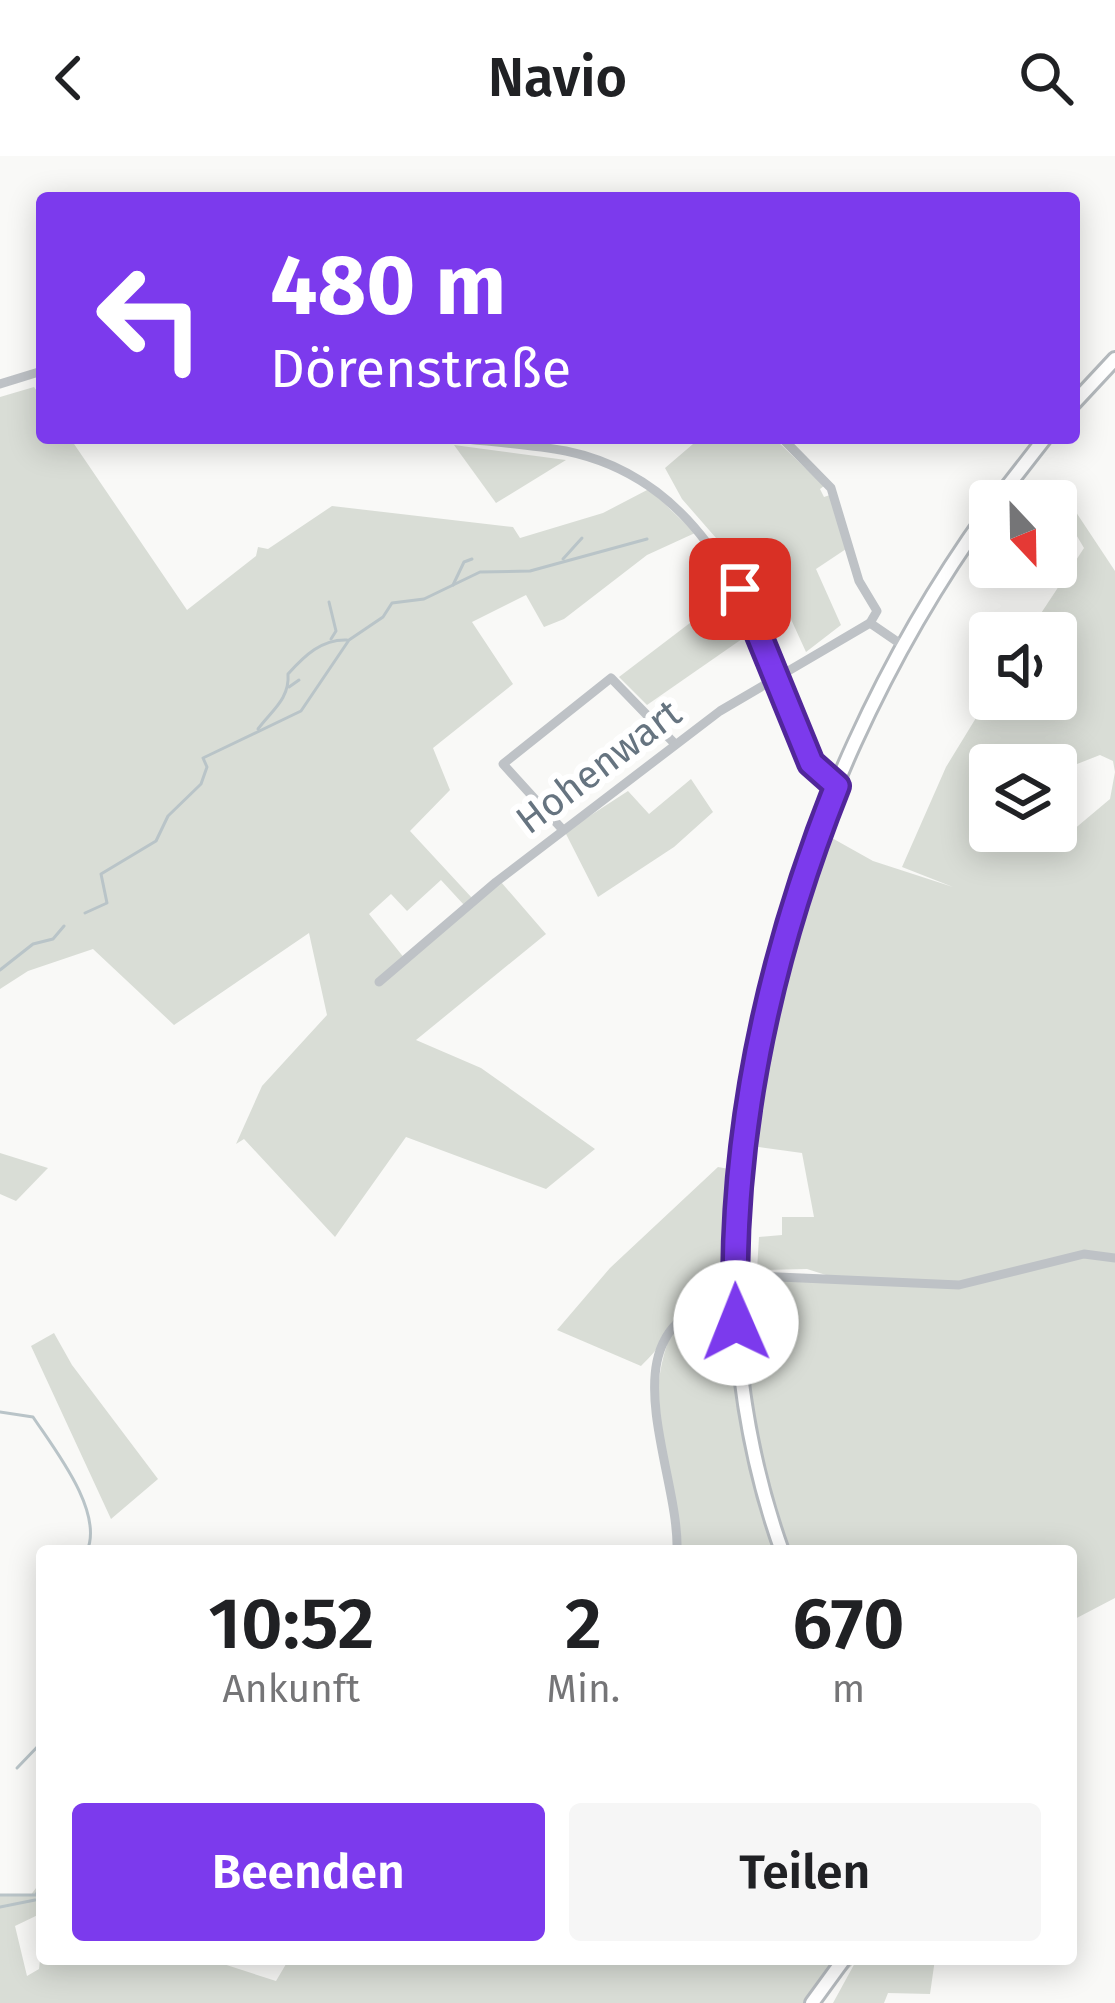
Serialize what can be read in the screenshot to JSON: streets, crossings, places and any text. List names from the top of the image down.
{
  "streets": {
    "street": ["Hohenwart"]
  },
  "north": "bottom",
  "page": {
    "header": "Navio",
    "turn": ["480 m", "Dörenstraße"],
    "eta": [
      "10:52",
      "Ankunft",
      "2",
      "Min.",
      "670",
      "m"
    ],
    "buttons": ["Beenden", "Teilen"]
  }
}
